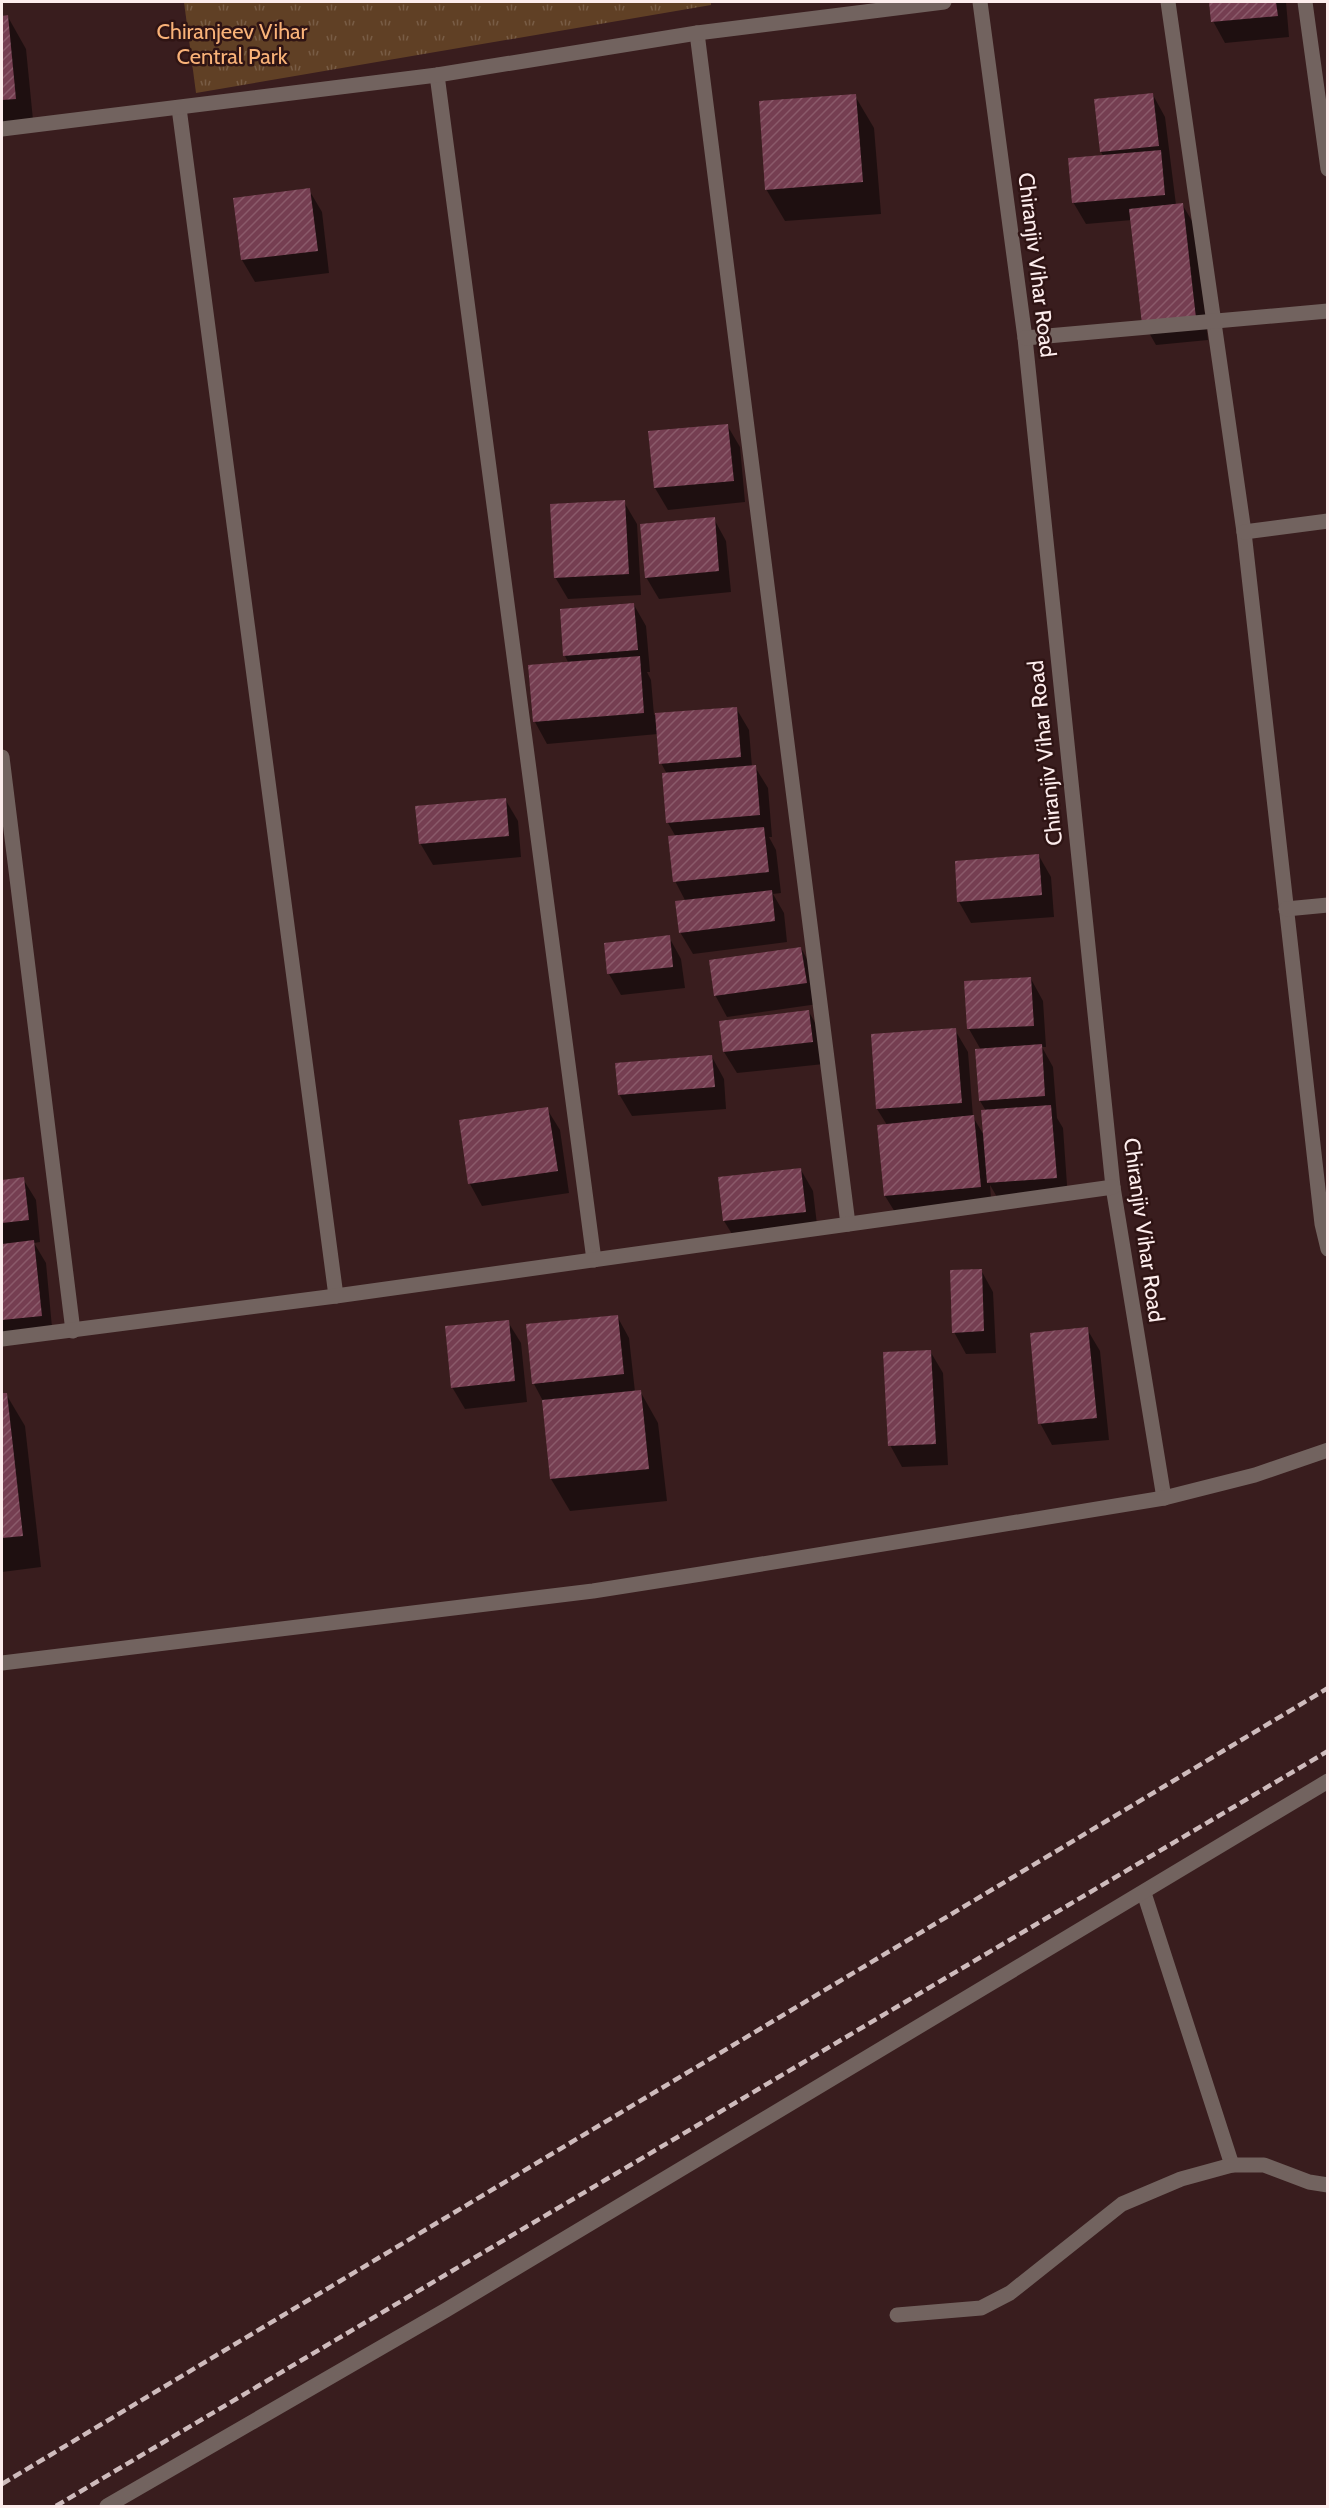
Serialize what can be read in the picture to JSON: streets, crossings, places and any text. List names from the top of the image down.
{
  "streets": {
    "street": ["Chiranjiv Vihar Road"]
  },
  "parks": ["Chiranjeev Vihar Central Park"]
}
